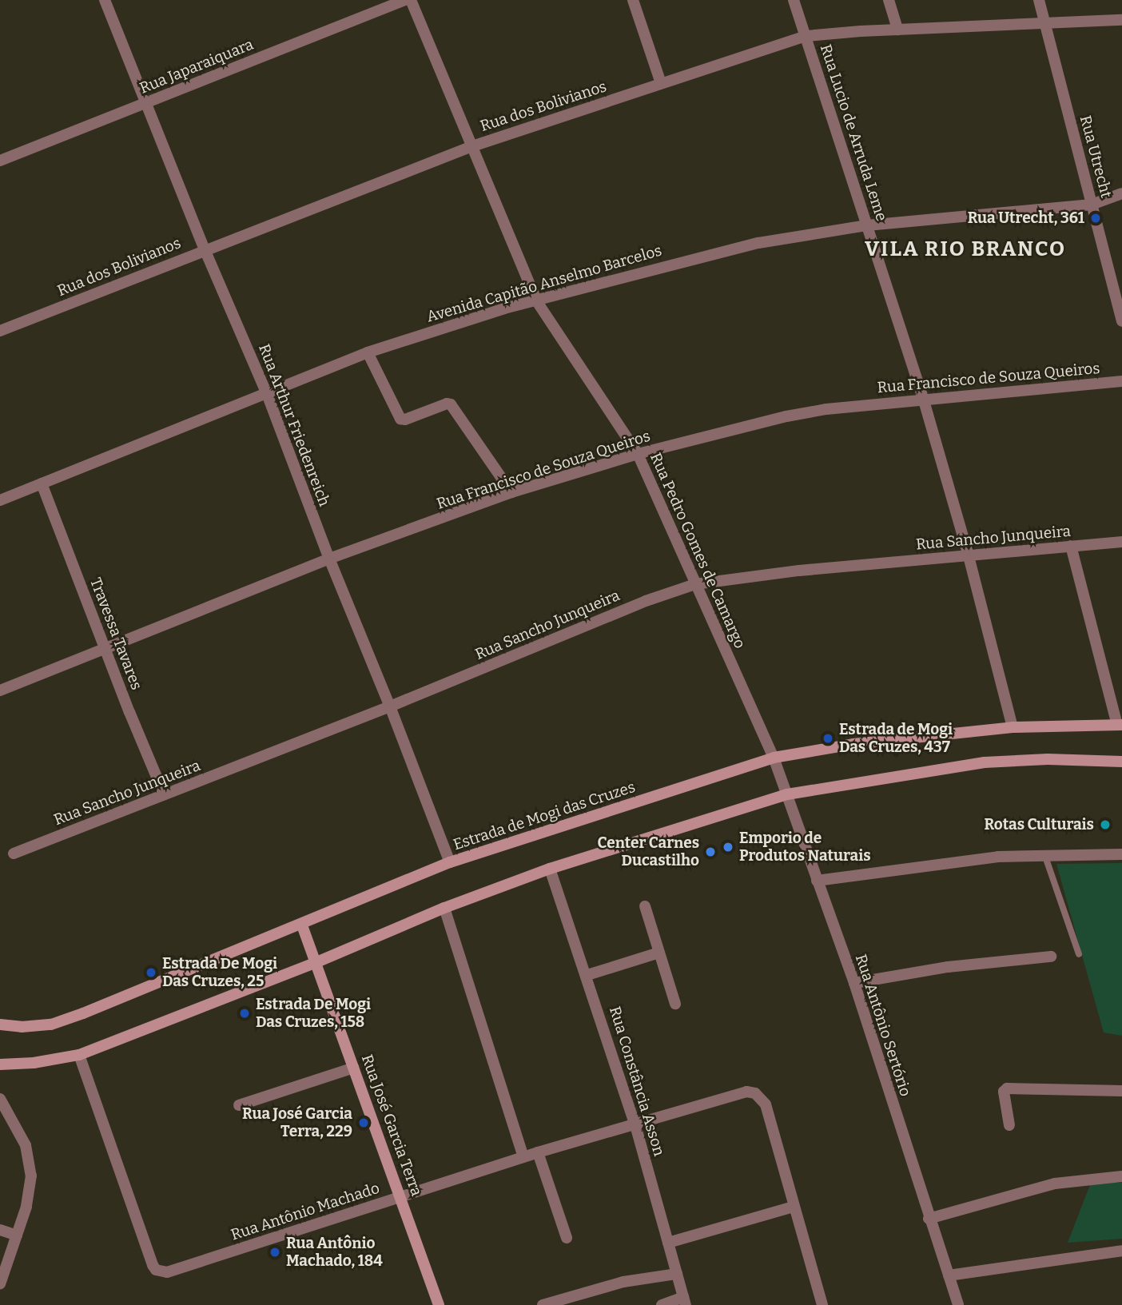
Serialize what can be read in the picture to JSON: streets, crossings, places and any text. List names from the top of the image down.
{
  "streets": {
    "main road": ["Estrada de Mogi das Cruzes", "Rua José Garcia Terra"],
    "street": [
      "Rua Japaraiquara",
      "Rua dos Bolivianos",
      "Rua Lucio de Arruda Leme",
      "Rua Utrecht",
      "Avenida Capitão Anselmo Barcelos",
      "Rua Francisco de Souza Queiros",
      "Rua Arthur Friedenreich",
      "Rua Sancho Junqueira",
      "Rua Pedro Gomes de Camargo",
      "Travessa Tavares",
      "Rua Antônio Sertório",
      "Rua Constância Asson",
      "Rua Antônio Machado"
    ]
  },
  "crossings": [
    ["Rua Japaraiquara", "Rua Arthur Friedenreich"],
    ["Rua dos Bolivianos", "Rua Lucio de Arruda Leme"],
    ["Rua dos Bolivianos", "Rua Utrecht"],
    ["Rua dos Bolivianos", "Rua Arthur Friedenreich"],
    ["Rua dos Bolivianos", "Rua Pedro Gomes de Camargo"],
    ["Rua Lucio de Arruda Leme", "Avenida Capitão Anselmo Barcelos"],
    ["Rua Lucio de Arruda Leme", "Rua Francisco de Souza Queiros"],
    ["Rua Lucio de Arruda Leme", "Rua Sancho Junqueira"],
    ["Rua Lucio de Arruda Leme", "Estrada de Mogi das Cruzes"],
    ["Rua Utrecht", "Avenida Capitão Anselmo Barcelos"],
    ["Avenida Capitão Anselmo Barcelos", "Rua Arthur Friedenreich"],
    ["Avenida Capitão Anselmo Barcelos", "Rua Pedro Gomes de Camargo"],
    ["Avenida Capitão Anselmo Barcelos", "Travessa Tavares"],
    ["Rua Francisco de Souza Queiros", "Rua Arthur Friedenreich"],
    ["Rua Francisco de Souza Queiros", "Rua Pedro Gomes de Camargo"],
    ["Rua Francisco de Souza Queiros", "Travessa Tavares"],
    ["Rua Arthur Friedenreich", "Rua Sancho Junqueira"],
    ["Rua Arthur Friedenreich", "Estrada de Mogi das Cruzes"],
    ["Rua Sancho Junqueira", "Rua Pedro Gomes de Camargo"],
    ["Rua Sancho Junqueira", "Travessa Tavares"],
    ["Rua Pedro Gomes de Camargo", "Estrada de Mogi das Cruzes"],
    ["Rua Pedro Gomes de Camargo", "Rua Antônio Sertório"],
    ["Estrada de Mogi das Cruzes", "Rua Antônio Sertório"],
    ["Estrada de Mogi das Cruzes", "Rua José Garcia Terra"],
    ["Rua Constância Asson", "Rua Antônio Machado"],
    ["Rua José Garcia Terra", "Rua Antônio Machado"]
  ],
  "districts": ["VILA RIO BRANCO"],
  "places": [
    "Rua Utrecht, 361",
    "Estrada de Mogi Das Cruzes, 437",
    "Rotas Culturais",
    "Emporio de Produtos Naturais",
    "Center Carnes Ducastilho",
    "Estrada De Mogi Das Cruzes, 25",
    "Estrada De Mogi Das Cruzes, 158",
    "Rua José Garcia Terra, 229",
    "Rua Antônio Machado, 184"
  ]
}
